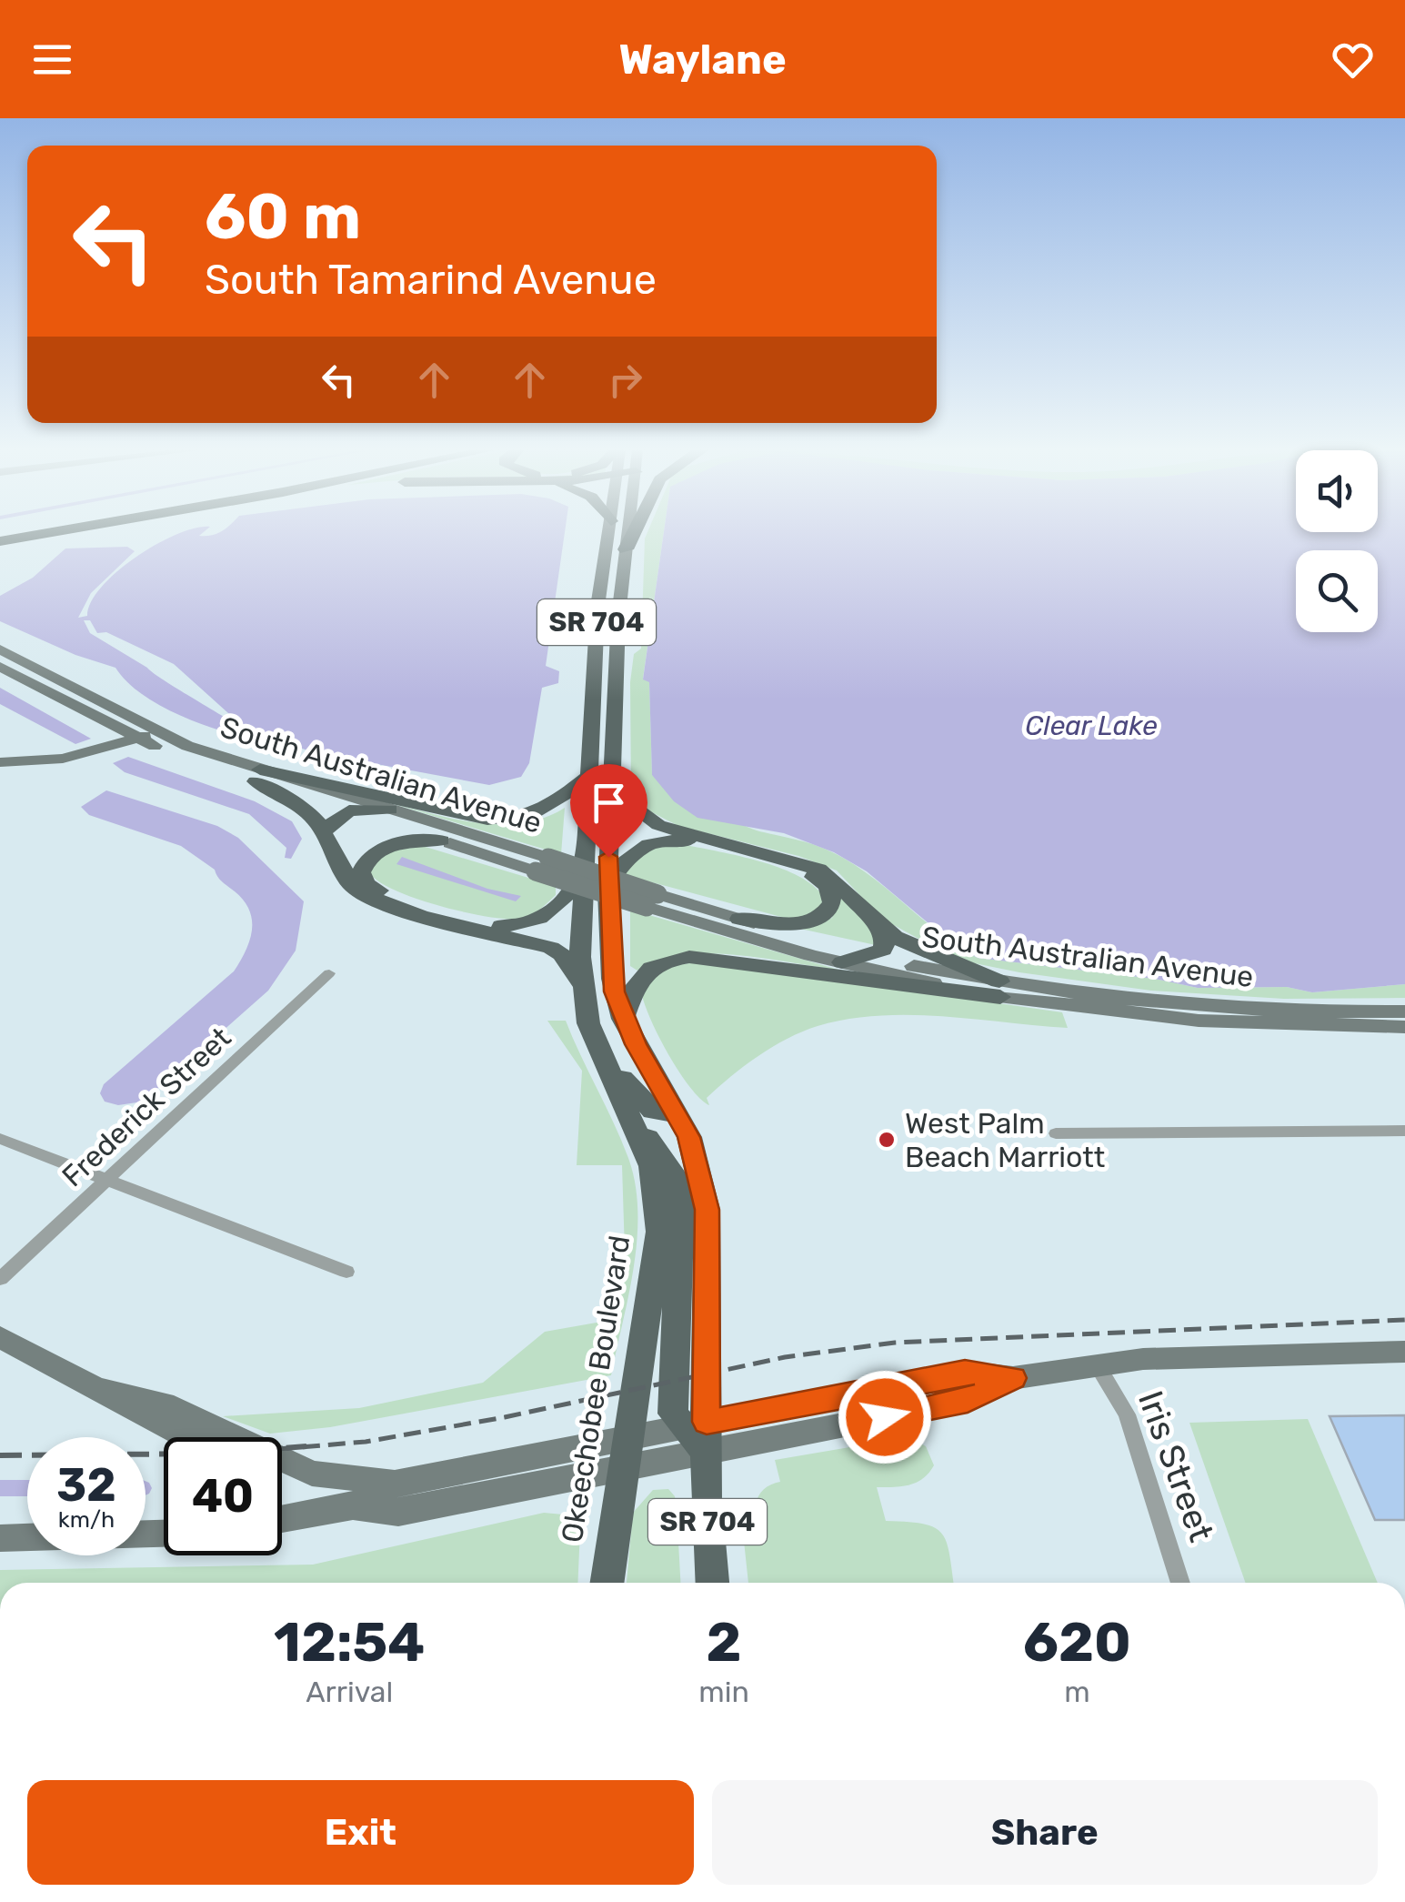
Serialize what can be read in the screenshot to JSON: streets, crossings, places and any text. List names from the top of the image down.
{
  "streets": {
    "main road": ["SR 704", "South Australian Avenue", "Okeechobee Boulevard"],
    "street": ["Frederick Street", "Iris Street"]
  },
  "water": ["Clear Lake"],
  "places": ["West Palm Beach Marriott"],
  "page": {
    "header": "Waylane",
    "turn": ["60 m", "South Tamarind Avenue"],
    "speed": "32 km/h",
    "limit": "40",
    "eta": [
      "12:54",
      "Arrival",
      "2",
      "min",
      "620",
      "m"
    ],
    "buttons": ["Exit", "Share"]
  }
}
